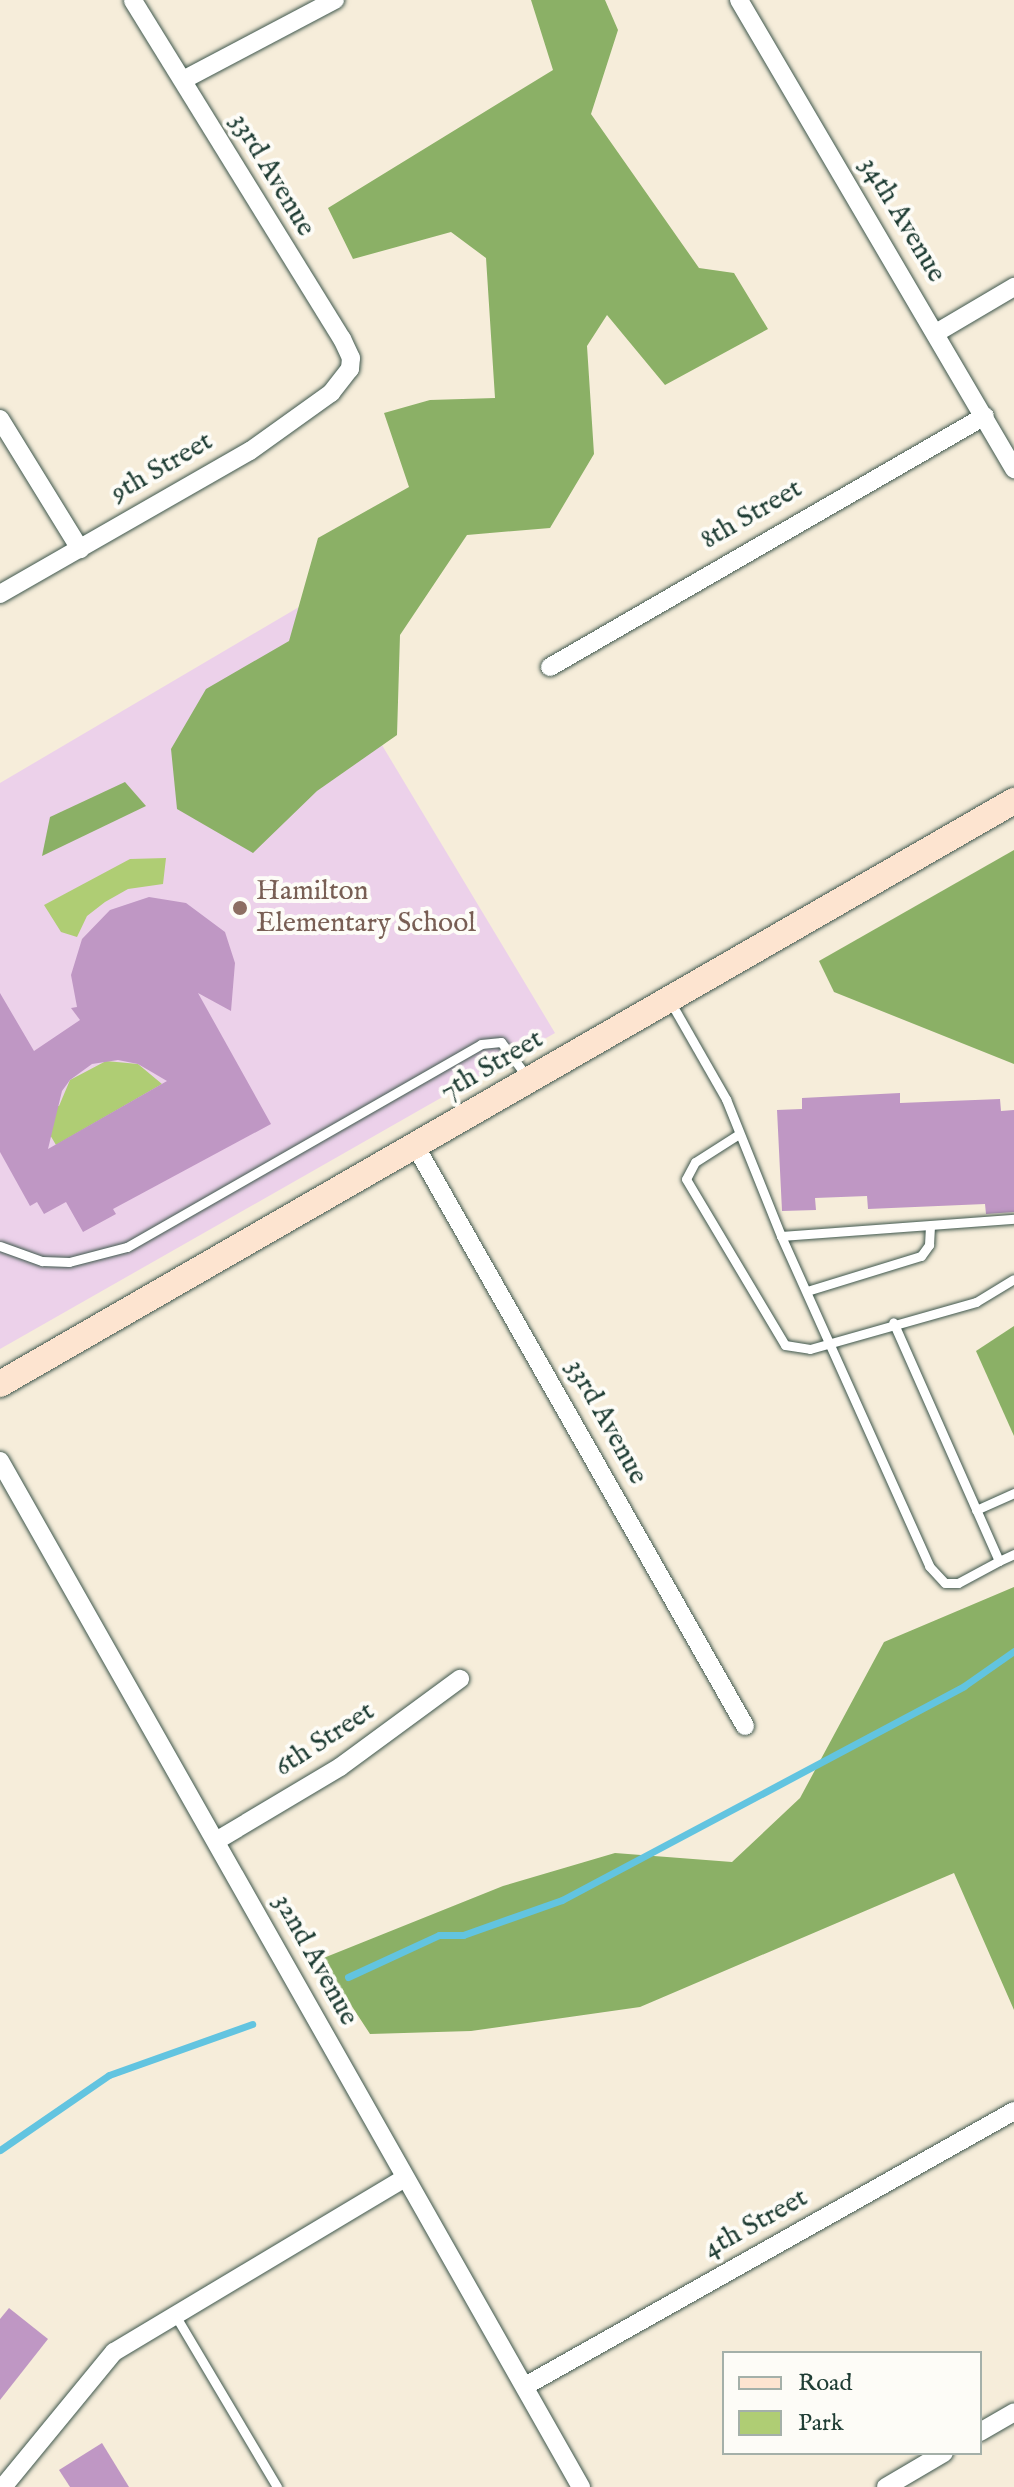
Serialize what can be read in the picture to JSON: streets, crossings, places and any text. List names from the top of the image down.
{
  "streets": {
    "street": [
      "33rd Avenue",
      "34th Avenue",
      "9th Street",
      "8th Street",
      "7th Street",
      "6th Street",
      "32nd Avenue",
      "4th Street"
    ]
  },
  "crossings": [
    ["33rd Avenue", "9th Street"],
    ["33rd Avenue", "7th Street"],
    ["34th Avenue", "8th Street"],
    ["6th Street", "32nd Avenue"],
    ["32nd Avenue", "4th Street"]
  ],
  "places": ["Hamilton Elementary School"],
  "legend": ["Road", "Park"]
}
